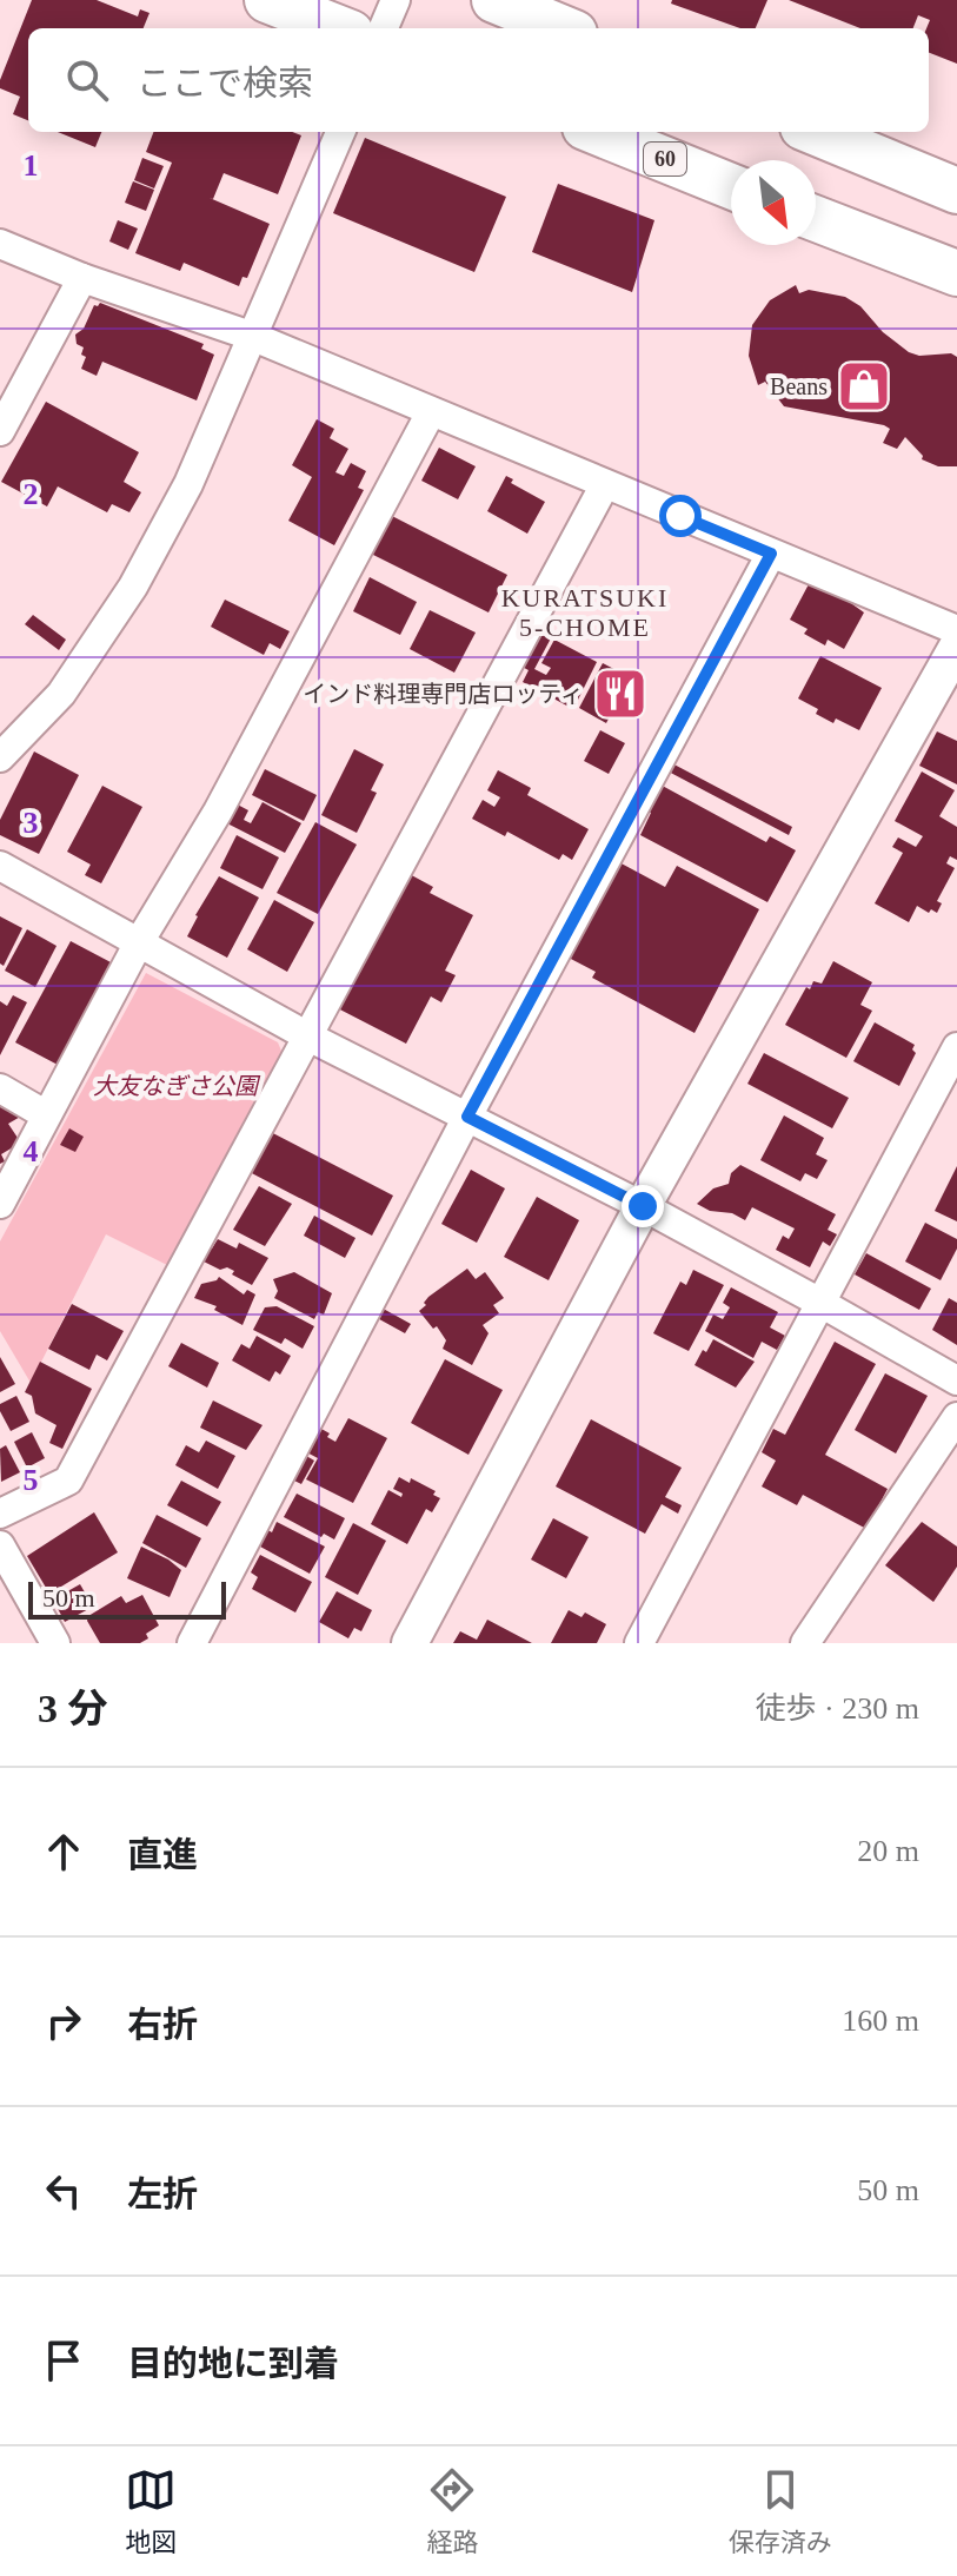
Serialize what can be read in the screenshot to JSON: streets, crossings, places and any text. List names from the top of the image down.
{
  "streets": {
    "main road": ["60"]
  },
  "districts": ["KURATSUKI 5-CHOME"],
  "parks": ["大友なぎさ公園"],
  "places": {
    "shop": ["Beans"],
    "restaurant": ["インド料理専門店ロッティ"]
  },
  "scale_bar": "50 m",
  "north": "bottom right",
  "page": {
    "search": "ここで検索",
    "scale": "50 m",
    "heading": ["3 分", "徒歩 · 230 m"],
    "list": [
      ["直進", "20 m"],
      ["右折", "160 m"],
      ["左折", "50 m"],
      "目的地に到着"
    ],
    "nav": ["地図", "経路", "保存済み"]
  },
  "grid": {
    "rows": [
      "1",
      "2",
      "3",
      "4",
      "5"
    ]
  }
}
